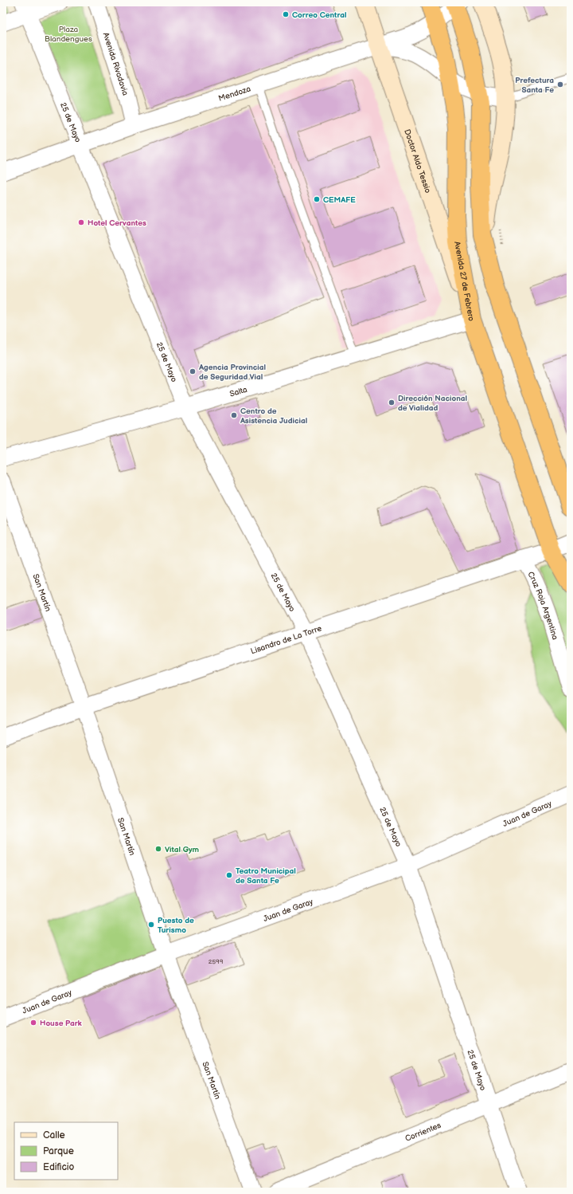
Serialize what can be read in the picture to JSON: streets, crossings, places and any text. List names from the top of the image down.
{
  "streets": {
    "highway": ["Avenida 27 de Febrero"],
    "main road": ["Doctor Aldo Tessio"],
    "street": [
      "Avenida Rivadavia",
      "Mendoza",
      "25 de Mayo",
      "Salta",
      "San Martín",
      "Cruz Roja Argentina",
      "Lisandro de La Torre",
      "Juan de Garay",
      "Corrientes"
    ]
  },
  "crossings": [
    ["Avenida Rivadavia", "Mendoza"],
    ["Mendoza", "25 de Mayo"],
    ["Mendoza", "Doctor Aldo Tessio"],
    ["Mendoza", "Avenida 27 de Febrero"],
    ["25 de Mayo", "Salta"],
    ["25 de Mayo", "Lisandro de La Torre"],
    ["25 de Mayo", "Juan de Garay"],
    ["25 de Mayo", "Corrientes"],
    ["Doctor Aldo Tessio", "Avenida 27 de Febrero"],
    ["Doctor Aldo Tessio", "Salta"],
    ["Avenida 27 de Febrero", "Salta"],
    ["Avenida 27 de Febrero", "Lisandro de La Torre"],
    ["San Martín", "Lisandro de La Torre"],
    ["San Martín", "Juan de Garay"],
    ["Cruz Roja Argentina", "Lisandro de La Torre"]
  ],
  "parks": ["Plaza Blandengues"],
  "places": [
    "Correo Central",
    "Prefectura Santa Fe",
    "CEMAFE",
    "Hotel Cervantes",
    "Agencia Provincial de Seguridad Vial",
    "Dirección Nacional de Vialidad",
    "Centro de Asistencia Judicial",
    "Vital Gym",
    "Teatro Municipal de Santa Fe",
    "Puesto de Turismo",
    "House Park"
  ],
  "house_numbers": ["2599"],
  "legend": ["Calle", "Parque", "Edificio"]
}
